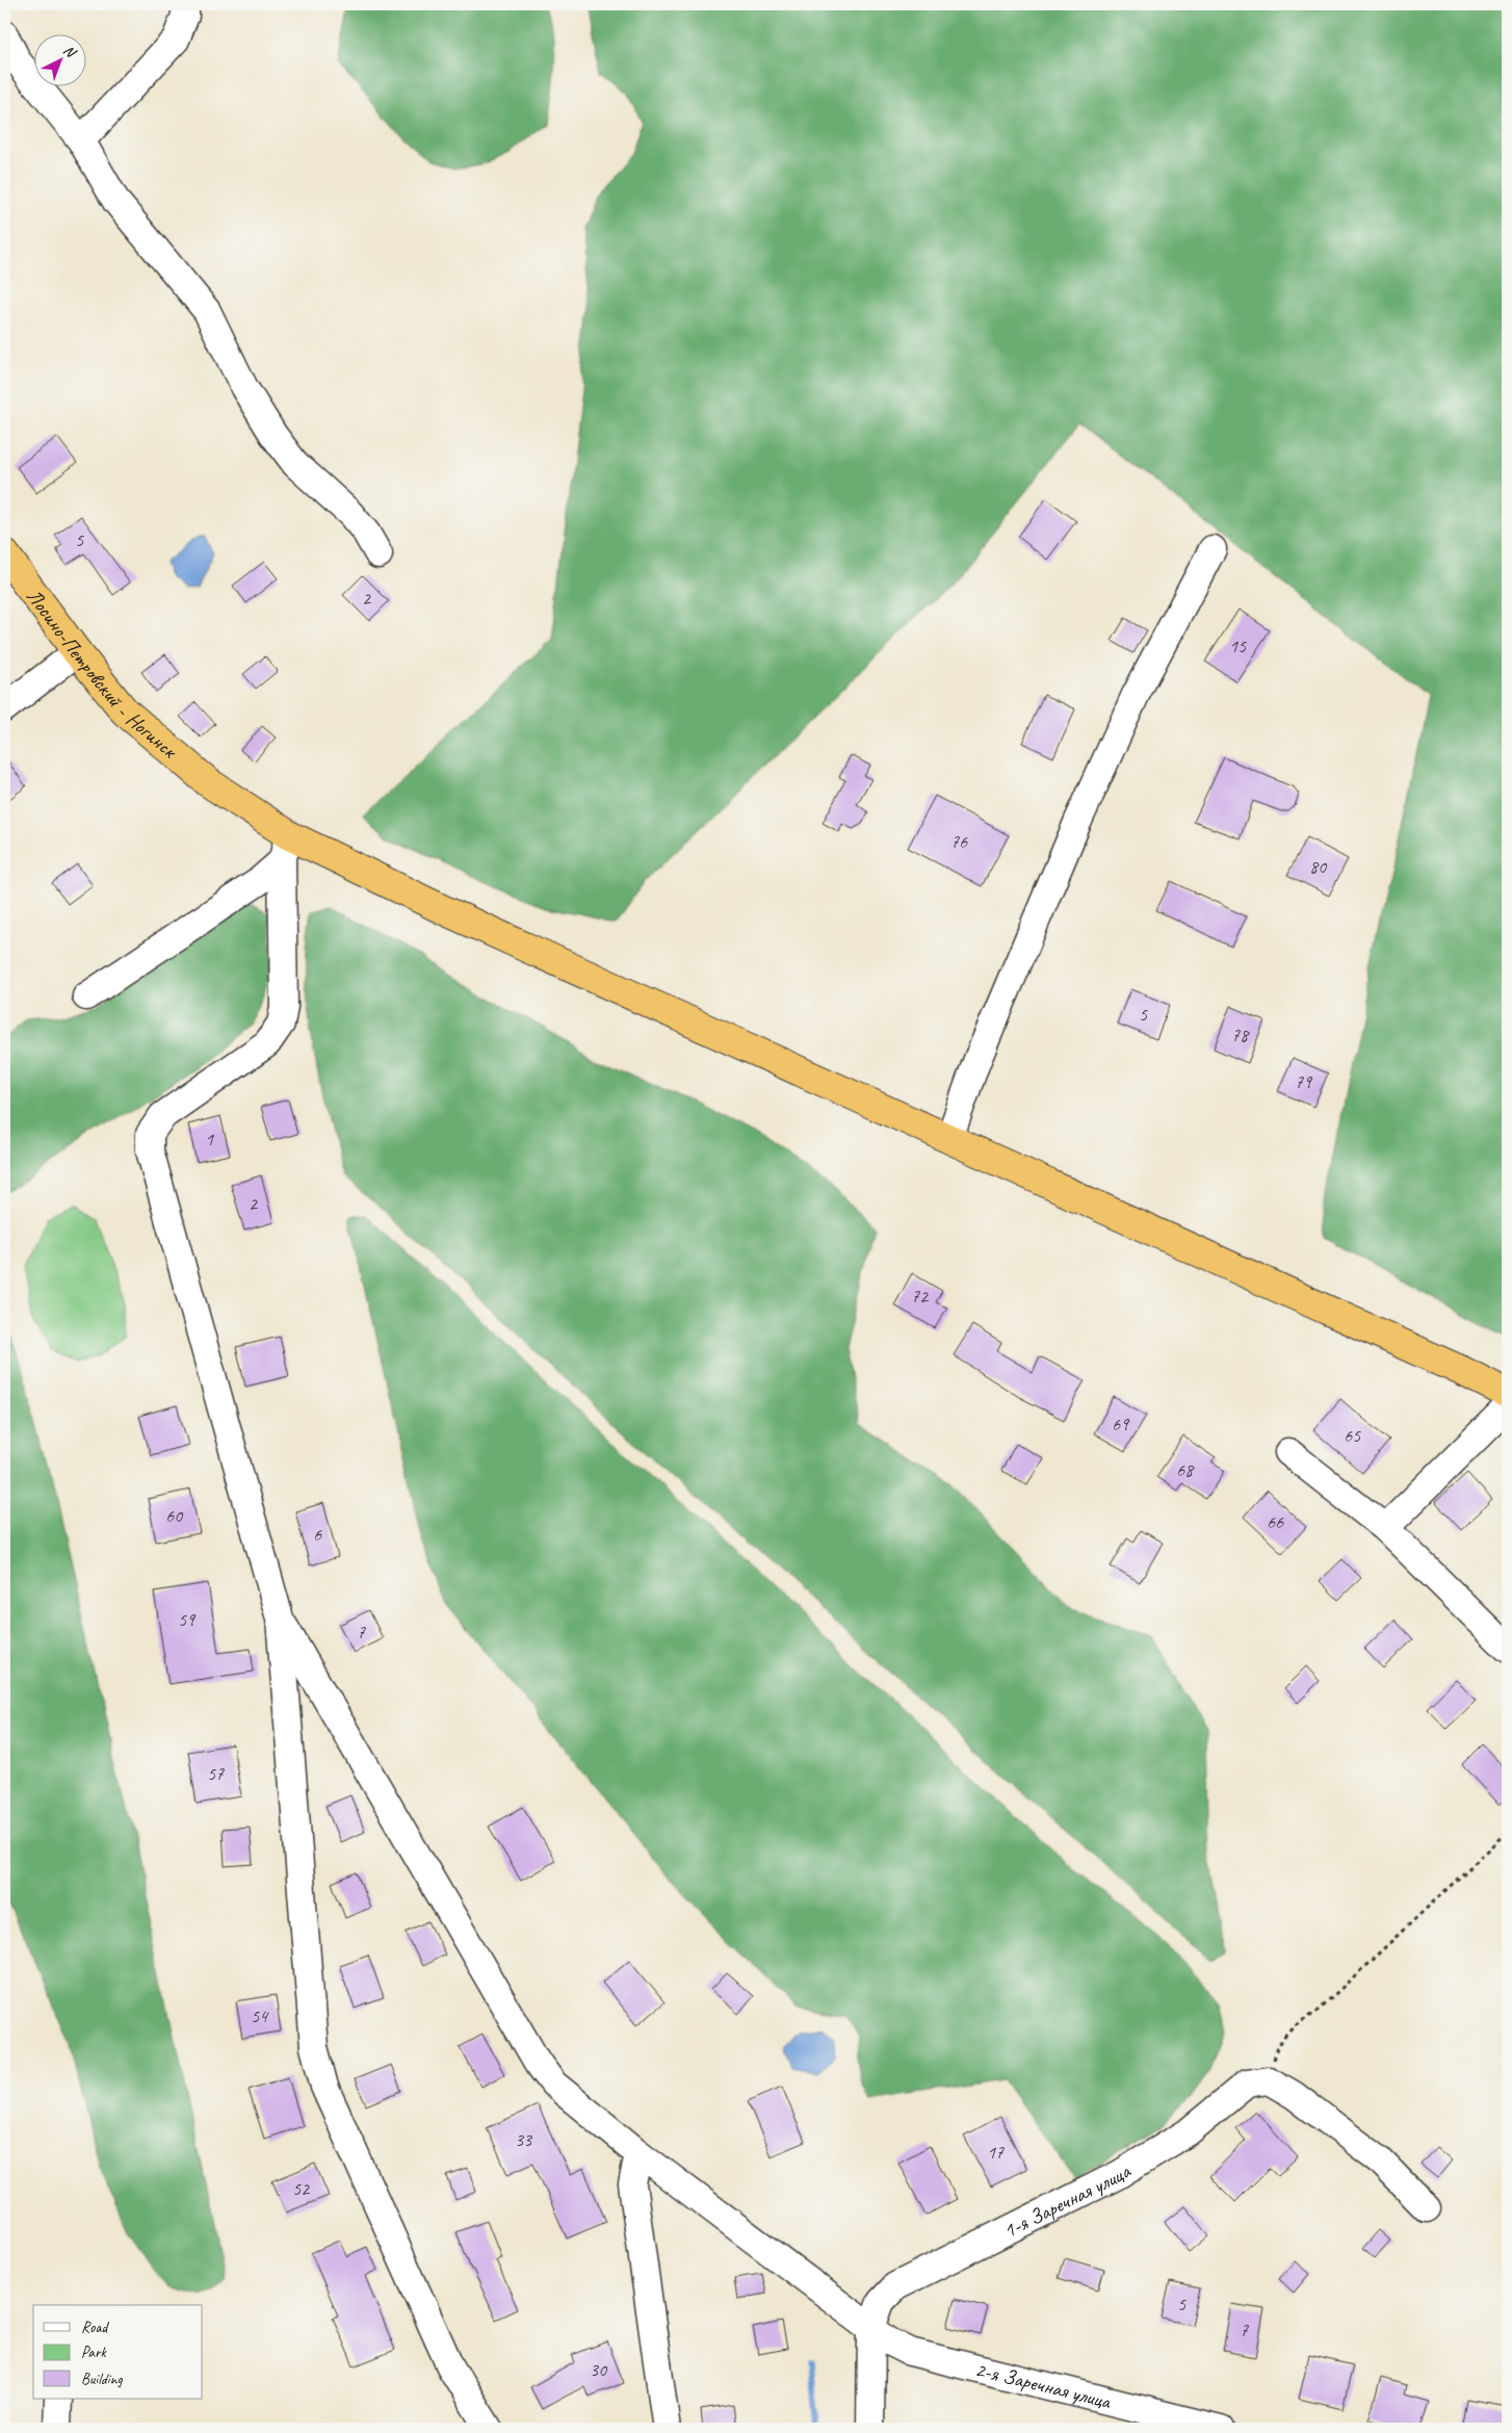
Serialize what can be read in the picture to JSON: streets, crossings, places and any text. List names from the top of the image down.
{
  "streets": {
    "highway": ["Лосино-Петровский - Ногинск"],
    "street": ["1-я Заречная улица", "2-я Заречная улица"]
  },
  "crossings": [
    ["1-я Заречная улица", "2-я Заречная улица"]
  ],
  "house_numbers": [
    "5",
    "2",
    "15",
    "76",
    "80",
    "5",
    "78",
    "79",
    "1",
    "2",
    "72",
    "69",
    "65",
    "68",
    "60",
    "66",
    "6",
    "59",
    "7",
    "57",
    "54",
    "33",
    "17",
    "52",
    "5",
    "7",
    "30"
  ],
  "legend": ["Road", "Park", "Building"],
  "north": "top right"
}
